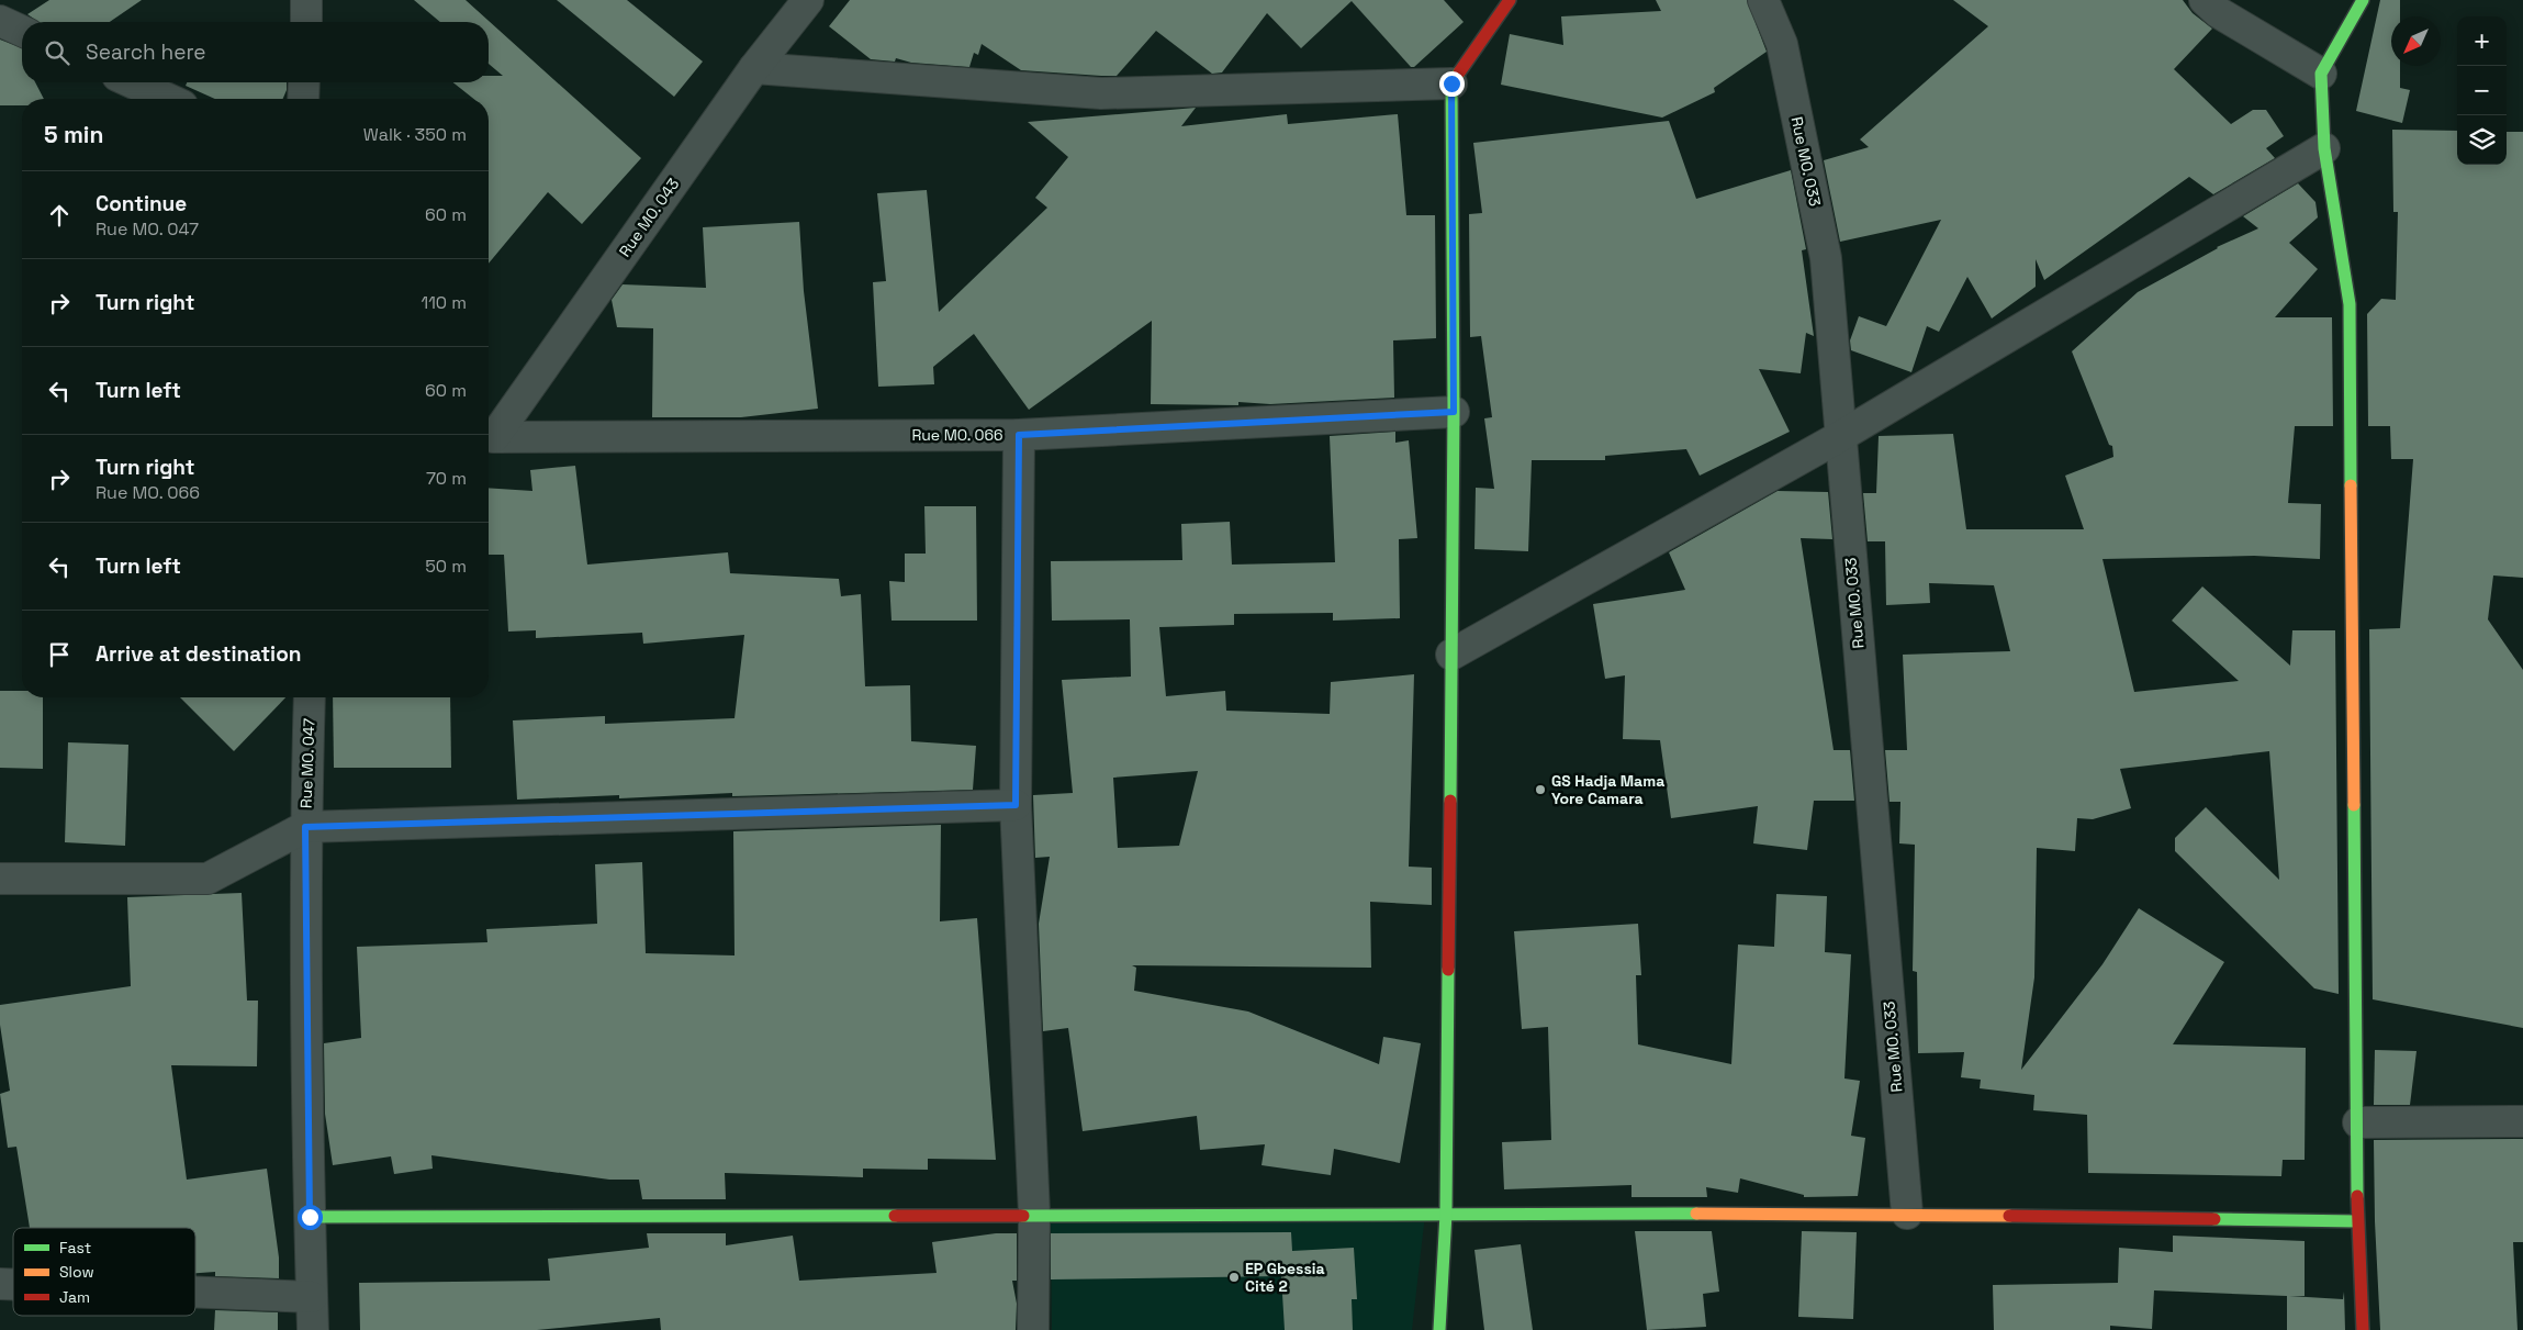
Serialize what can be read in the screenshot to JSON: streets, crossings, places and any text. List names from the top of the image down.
{
  "streets": {
    "street": [
      "Rue MO. 033",
      "Rue MO. 043",
      "Rue MO. 066",
      "Rue MO. 047"
    ]
  },
  "crossings": [
    ["Rue MO. 043", "Rue MO. 066"]
  ],
  "places": ["GS Hadja Mama Yore Camara", "EP Gbessia Cité 2"],
  "legend": ["Fast", "Slow", "Jam"],
  "north": "bottom left",
  "page": {
    "map_buttons": ["+", "−"],
    "search": "Search here",
    "heading": ["5 min", "Walk · 350 m"],
    "list": [
      ["Continue", "Rue MO. 047", "60 m"],
      ["Turn right", "110 m"],
      ["Turn left", "60 m"],
      ["Turn right", "Rue MO. 066", "70 m"],
      ["Turn left", "50 m"],
      "Arrive at destination"
    ]
  }
}
